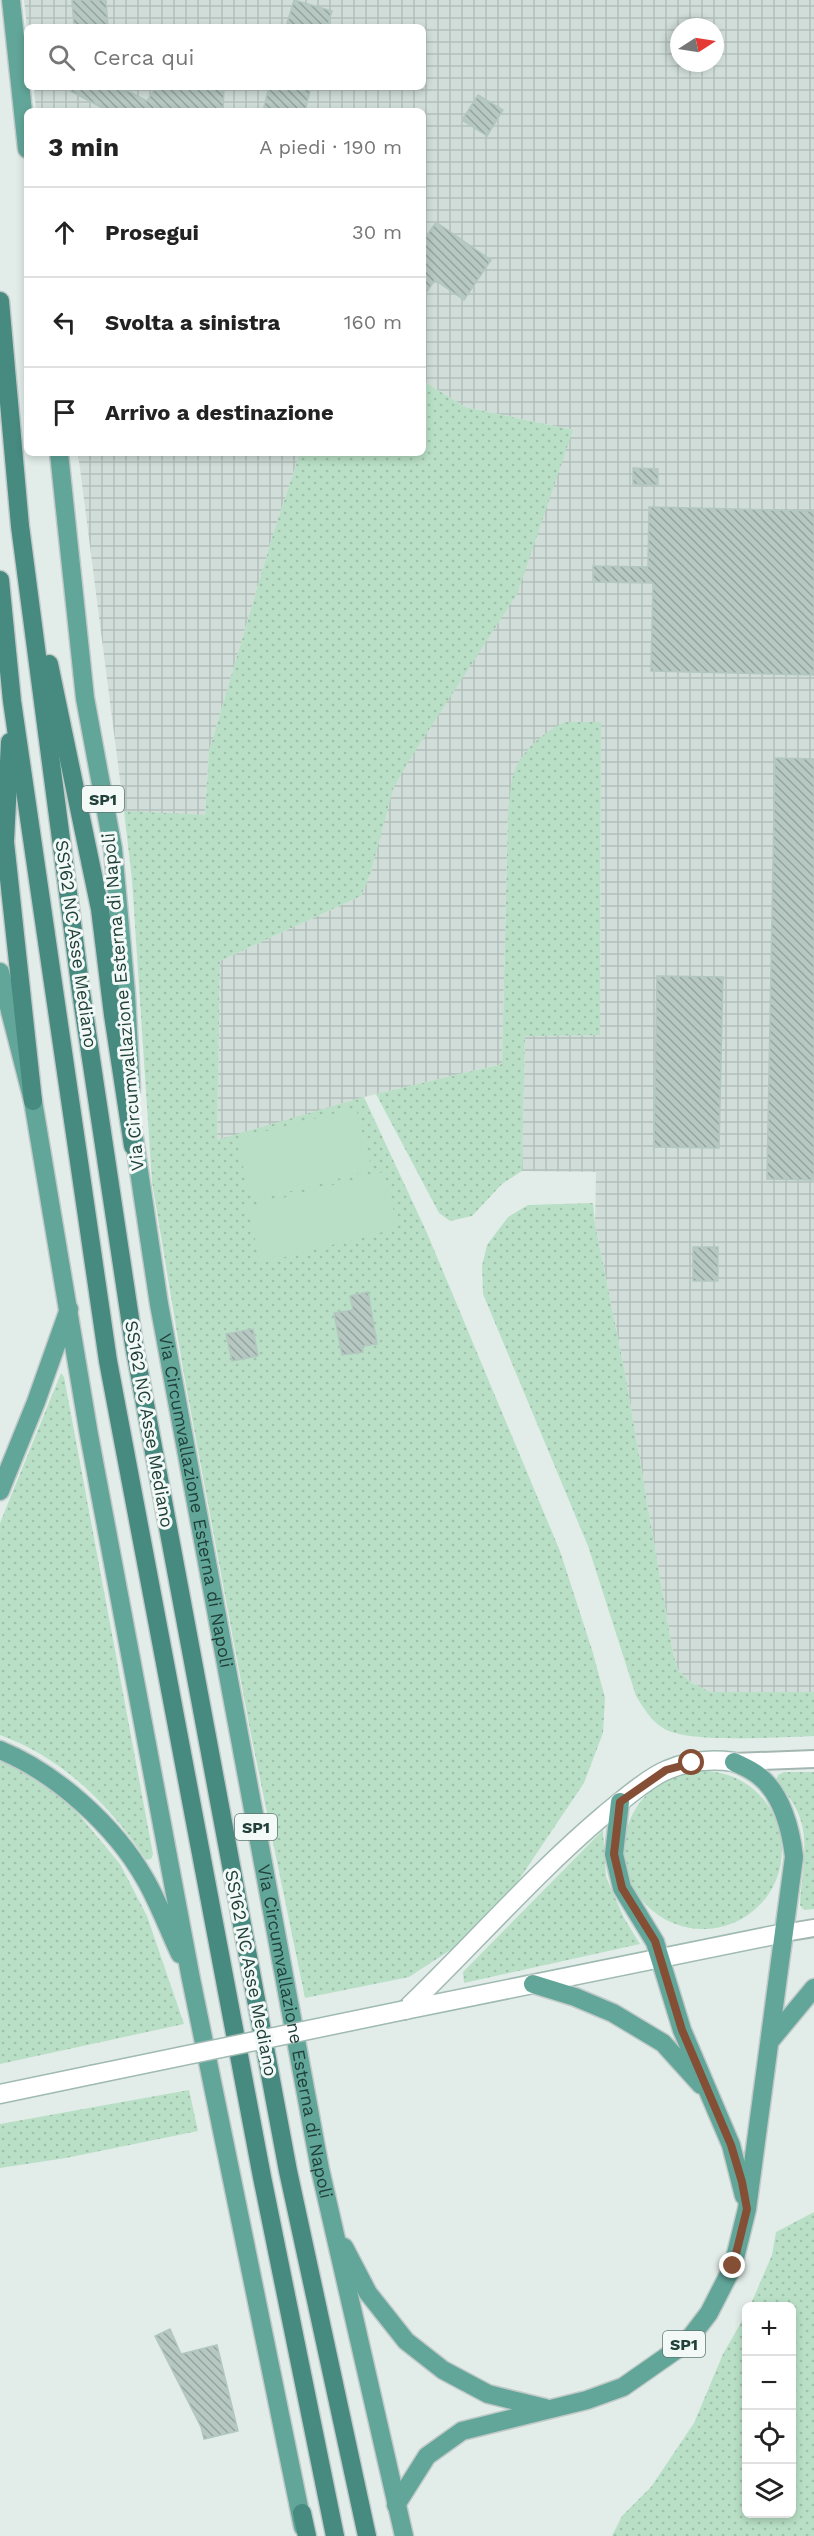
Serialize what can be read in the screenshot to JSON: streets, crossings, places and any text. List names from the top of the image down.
{
  "streets": {
    "highway": ["SS162 NC Asse Mediano"],
    "main road": ["SP1", "Via Circumvallazione Esterna di Napoli"]
  },
  "crossings": [
    ["SP1", "Via Circumvallazione Esterna di Napoli"]
  ],
  "north": "right",
  "page": {
    "search": "Cerca qui",
    "heading": ["3 min", "A piedi · 190 m"],
    "list": [
      ["Prosegui", "30 m"],
      ["Svolta a sinistra", "160 m"],
      "Arrivo a destinazione"
    ],
    "map_buttons": ["+", "−"]
  }
}
